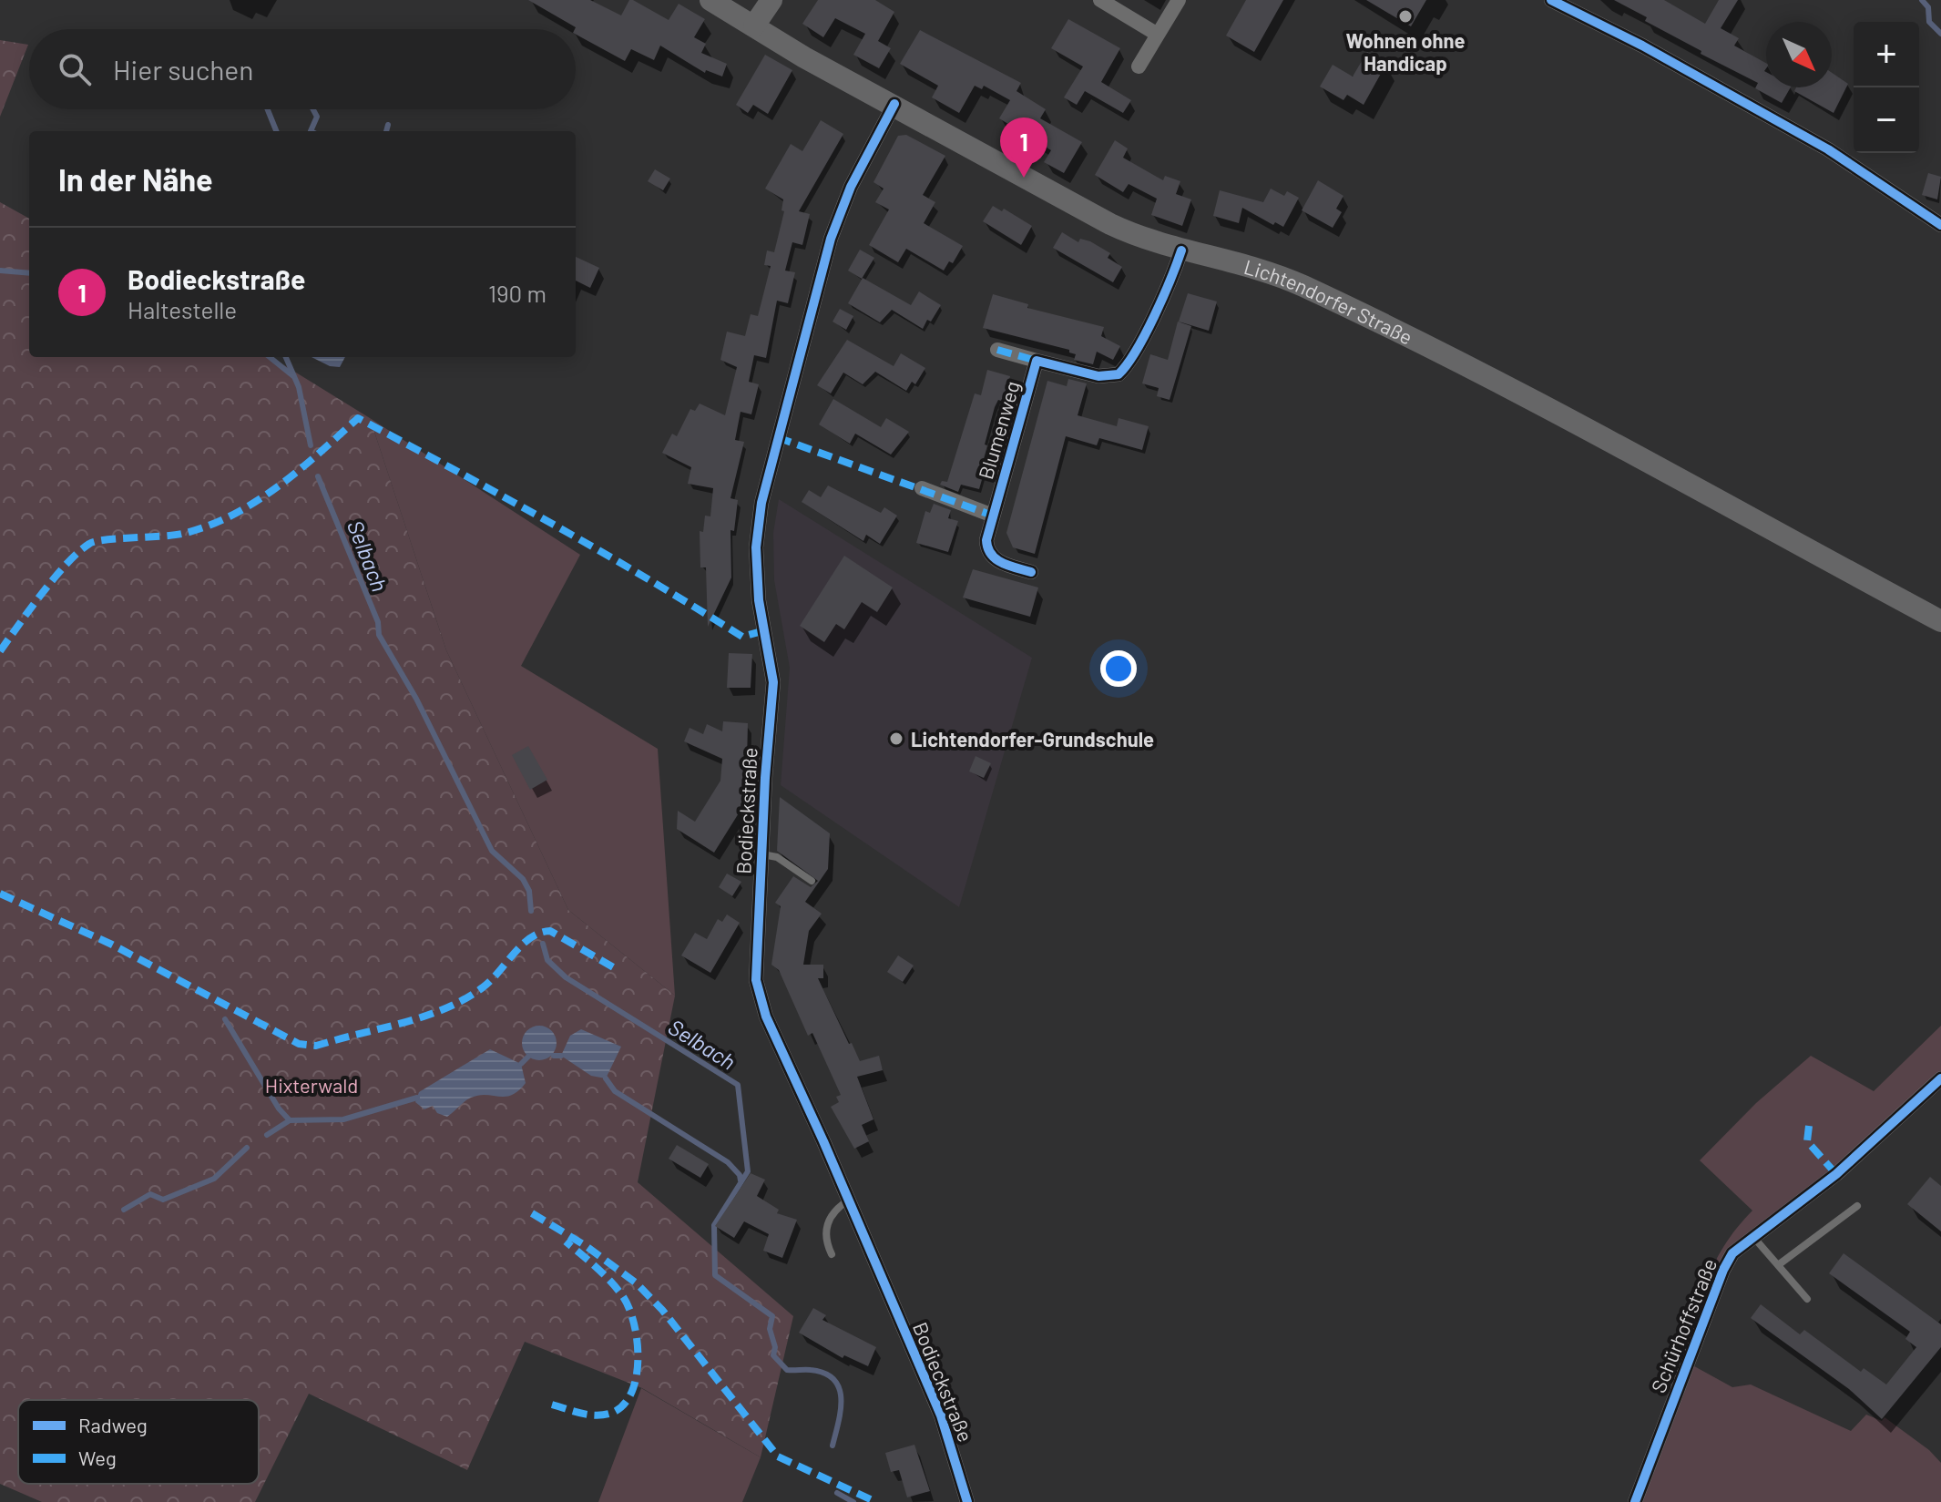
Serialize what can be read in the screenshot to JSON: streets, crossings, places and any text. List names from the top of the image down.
{
  "streets": {
    "main road": ["Lichtendorfer Straße"],
    "street": ["Blumenweg", "Bodieckstraße", "Schürhoffstraße"]
  },
  "crossings": [
    ["Lichtendorfer Straße", "Blumenweg"],
    ["Lichtendorfer Straße", "Bodieckstraße"]
  ],
  "water": ["Selbach"],
  "parks": ["Hixterwald"],
  "places": ["Wohnen ohne Handicap", "Lichtendorfer-Grundschule"],
  "legend": ["Radweg", "Weg"],
  "north": "bottom right",
  "page": {
    "map_buttons": ["+", "−"],
    "search": "Hier suchen",
    "pins": "1",
    "heading": "In der Nähe",
    "list": [
      {
        "mark": "1",
        "name": "Bodieckstraße",
        "note": "Haltestelle",
        "value": "190 m"
      }
    ]
  }
}
